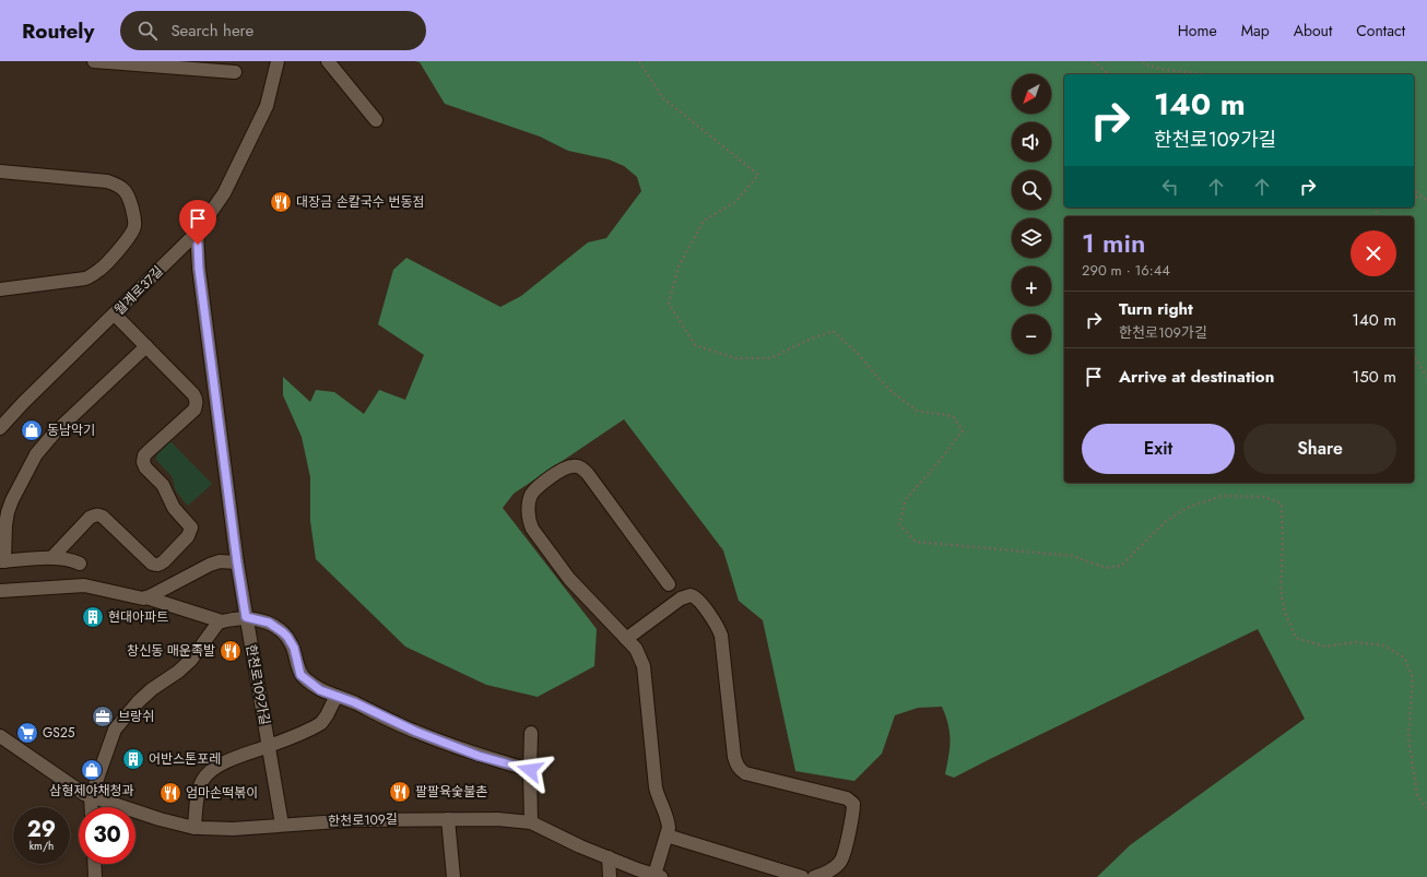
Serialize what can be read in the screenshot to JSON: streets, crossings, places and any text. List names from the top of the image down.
{
  "streets": {
    "street": ["월계로37길", "한천로109가길", "한천로109길"]
  },
  "crossings": [
    ["월계로37길", "한천로109가길"],
    ["한천로109가길", "한천로109길"]
  ],
  "places": {
    "restaurant": [
      "대장금 손칼국수 번동점",
      "창신동 매운족발",
      "팔팔육숯불촌",
      "엄마손떡볶이"
    ],
    "shop": ["동남악기", "삼형제야채청과"],
    "building": ["현대아파트", "어반스톤포레"],
    "office": ["브랑쉬"],
    "supermarket": ["GS25"]
  },
  "north": "bottom left",
  "page": {
    "header": "Routely",
    "search": "Search here",
    "nav": [
      "Home",
      "Map",
      "About",
      "Contact"
    ],
    "map_buttons": ["+", "−"],
    "turn": ["140 m", "한천로109가길"],
    "heading": ["1 min", "290 m · 16:44"],
    "list": [
      {
        "name": "Turn right",
        "note": "한천로109가길",
        "value": "140 m"
      },
      {
        "name": "Arrive at destination",
        "value": "150 m"
      }
    ],
    "buttons": ["Exit", "Share"],
    "speed": "29 km/h",
    "limit": "30"
  }
}
